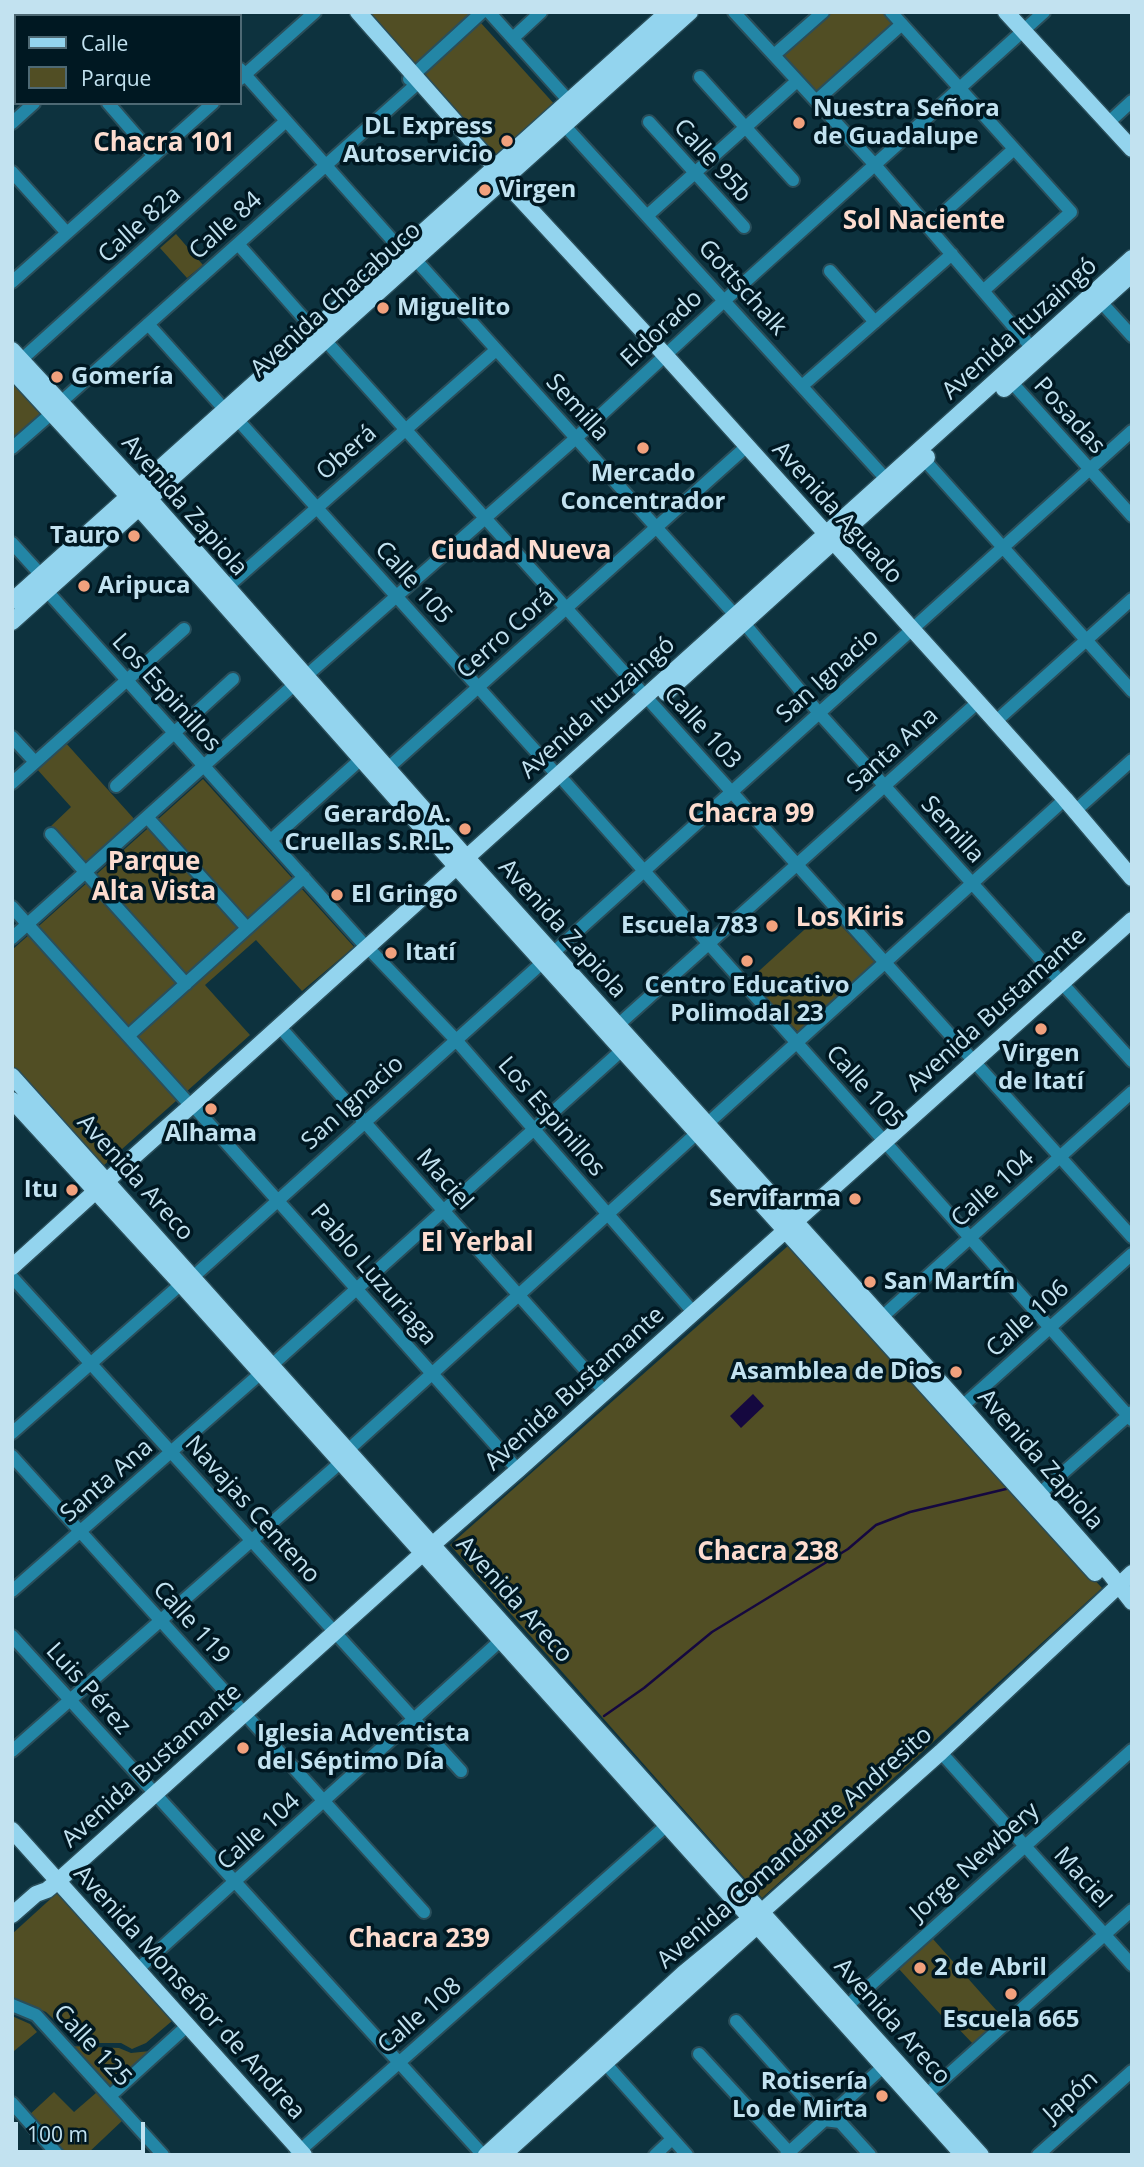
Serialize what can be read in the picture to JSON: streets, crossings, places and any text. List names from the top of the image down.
{
  "streets": {
    "main road": [
      "Avenida Chacabuco",
      "Avenida Ituzaingó",
      "Avenida Zapiola",
      "Avenida Aguado",
      "Avenida Bustamante",
      "Avenida Areco",
      "Avenida Comandante Andresito",
      "Avenida Monseñor de Andrea"
    ],
    "street": [
      "Calle 95b",
      "Calle 82a",
      "Calle 84",
      "Gottschalk",
      "Eldorado",
      "Semilla",
      "Posadas",
      "Oberá",
      "Calle 105",
      "Cerro Corá",
      "San Ignacio",
      "Los Espinillos",
      "Calle 103",
      "Santa Ana",
      "Maciel",
      "Calle 104",
      "Pablo Luzuriaga",
      "Calle 106",
      "Navajas Centeno",
      "Calle 119",
      "Luis Pérez",
      "Jorge Newbery",
      "Calle 108",
      "Calle 125",
      "Japón"
    ]
  },
  "crossings": [
    ["Calle 82a", "Semilla"],
    ["Calle 82a", "Avenida Zapiola"],
    ["Calle 84", "Semilla"],
    ["Calle 84", "Avenida Zapiola"],
    ["Calle 84", "Avenida Aguado"],
    ["Calle 84", "Calle 105"],
    ["Calle 84", "Calle 103"],
    ["Gottschalk", "Avenida Chacabuco"],
    ["Gottschalk", "Eldorado"],
    ["Gottschalk", "Avenida Ituzaingó"],
    ["Avenida Chacabuco", "Semilla"],
    ["Avenida Chacabuco", "Avenida Zapiola"],
    ["Avenida Chacabuco", "Avenida Aguado"],
    ["Avenida Chacabuco", "Calle 105"],
    ["Avenida Chacabuco", "Los Espinillos"],
    ["Avenida Chacabuco", "Calle 103"],
    ["Eldorado", "Semilla"],
    ["Eldorado", "Posadas"],
    ["Eldorado", "Avenida Zapiola"],
    ["Eldorado", "Avenida Aguado"],
    ["Eldorado", "Calle 105"],
    ["Eldorado", "Los Espinillos"],
    ["Eldorado", "Calle 103"],
    ["Eldorado", "Pablo Luzuriaga"],
    ["Avenida Ituzaingó", "Semilla"],
    ["Avenida Ituzaingó", "Posadas"],
    ["Avenida Ituzaingó", "Avenida Zapiola"],
    ["Avenida Ituzaingó", "Avenida Aguado"],
    ["Avenida Ituzaingó", "Calle 105"],
    ["Avenida Ituzaingó", "Los Espinillos"],
    ["Avenida Ituzaingó", "Calle 103"],
    ["Avenida Ituzaingó", "Avenida Areco"],
    ["Avenida Ituzaingó", "Maciel"],
    ["Avenida Ituzaingó", "Pablo Luzuriaga"],
    ["Semilla", "Oberá"],
    ["Semilla", "Cerro Corá"],
    ["Semilla", "San Ignacio"],
    ["Semilla", "Santa Ana"],
    ["Semilla", "Avenida Bustamante"],
    ["Posadas", "San Ignacio"],
    ["Oberá", "Avenida Zapiola"],
    ["Oberá", "Calle 105"],
    ["Oberá", "Calle 103"],
    ["Avenida Zapiola", "Cerro Corá"],
    ["Avenida Zapiola", "San Ignacio"],
    ["Avenida Zapiola", "Santa Ana"],
    ["Avenida Zapiola", "Avenida Bustamante"],
    ["Avenida Zapiola", "Calle 104"],
    ["Avenida Zapiola", "Calle 106"],
    ["Avenida Zapiola", "Avenida Comandante Andresito"],
    ["Avenida Aguado", "Cerro Corá"],
    ["Avenida Aguado", "San Ignacio"],
    ["Avenida Aguado", "Santa Ana"],
    ["Calle 105", "Cerro Corá"],
    ["Calle 105", "San Ignacio"],
    ["Calle 105", "Santa Ana"],
    ["Calle 105", "Avenida Bustamante"],
    ["Calle 105", "Calle 104"],
    ["Calle 105", "Calle 106"],
    ["Cerro Corá", "Calle 103"],
    ["San Ignacio", "Los Espinillos"],
    ["San Ignacio", "Calle 103"],
    ["San Ignacio", "Avenida Areco"],
    ["San Ignacio", "Maciel"],
    ["San Ignacio", "Pablo Luzuriaga"],
    ["San Ignacio", "Navajas Centeno"],
    ["Los Espinillos", "Santa Ana"],
    ["Los Espinillos", "Avenida Bustamante"],
    ["Calle 103", "Santa Ana"],
    ["Calle 103", "Avenida Bustamante"],
    ["Calle 103", "Calle 104"],
    ["Santa Ana", "Avenida Areco"],
    ["Santa Ana", "Maciel"],
    ["Santa Ana", "Pablo Luzuriaga"],
    ["Santa Ana", "Navajas Centeno"],
    ["Santa Ana", "Calle 119"],
    ["Avenida Bustamante", "Avenida Areco"],
    ["Avenida Bustamante", "Maciel"],
    ["Avenida Bustamante", "Pablo Luzuriaga"],
    ["Avenida Bustamante", "Navajas Centeno"],
    ["Avenida Bustamante", "Calle 119"],
    ["Avenida Bustamante", "Luis Pérez"],
    ["Avenida Bustamante", "Avenida Monseñor de Andrea"],
    ["Avenida Areco", "Calle 104"],
    ["Avenida Areco", "Avenida Comandante Andresito"],
    ["Avenida Areco", "Jorge Newbery"],
    ["Avenida Areco", "Calle 108"],
    ["Maciel", "Avenida Comandante Andresito"],
    ["Maciel", "Jorge Newbery"],
    ["Calle 104", "Navajas Centeno"],
    ["Calle 104", "Calle 119"],
    ["Calle 104", "Luis Pérez"],
    ["Calle 104", "Avenida Monseñor de Andrea"],
    ["Luis Pérez", "Calle 108"],
    ["Avenida Monseñor de Andrea", "Calle 108"]
  ],
  "districts": [
    "Chacra 101",
    "Sol Naciente",
    "Ciudad Nueva",
    "Chacra 99",
    "Parque Alta Vista",
    "Los Kiris",
    "El Yerbal",
    "Chacra 238",
    "Chacra 239"
  ],
  "places": [
    "Nuestra Señora de Guadalupe",
    "DL Express Autoservicio",
    "Virgen",
    "Miguelito",
    "Gomería",
    "Mercado Concentrador",
    "Tauro",
    "Aripuca",
    "Gerardo A. Cruellas S.R.L.",
    "El Gringo",
    "Escuela 783",
    "Itatí",
    "Centro Educativo Polimodal 23",
    "Virgen de Itatí",
    "Alhama",
    "Itu",
    "Servifarma",
    "San Martín",
    "Asamblea de Dios",
    "Iglesia Adventista del Séptimo Día",
    "2 de Abril",
    "Escuela 665",
    "Rotisería Lo de Mirta"
  ],
  "legend": ["Calle", "Parque"],
  "scale_bar": "100 m"
}
